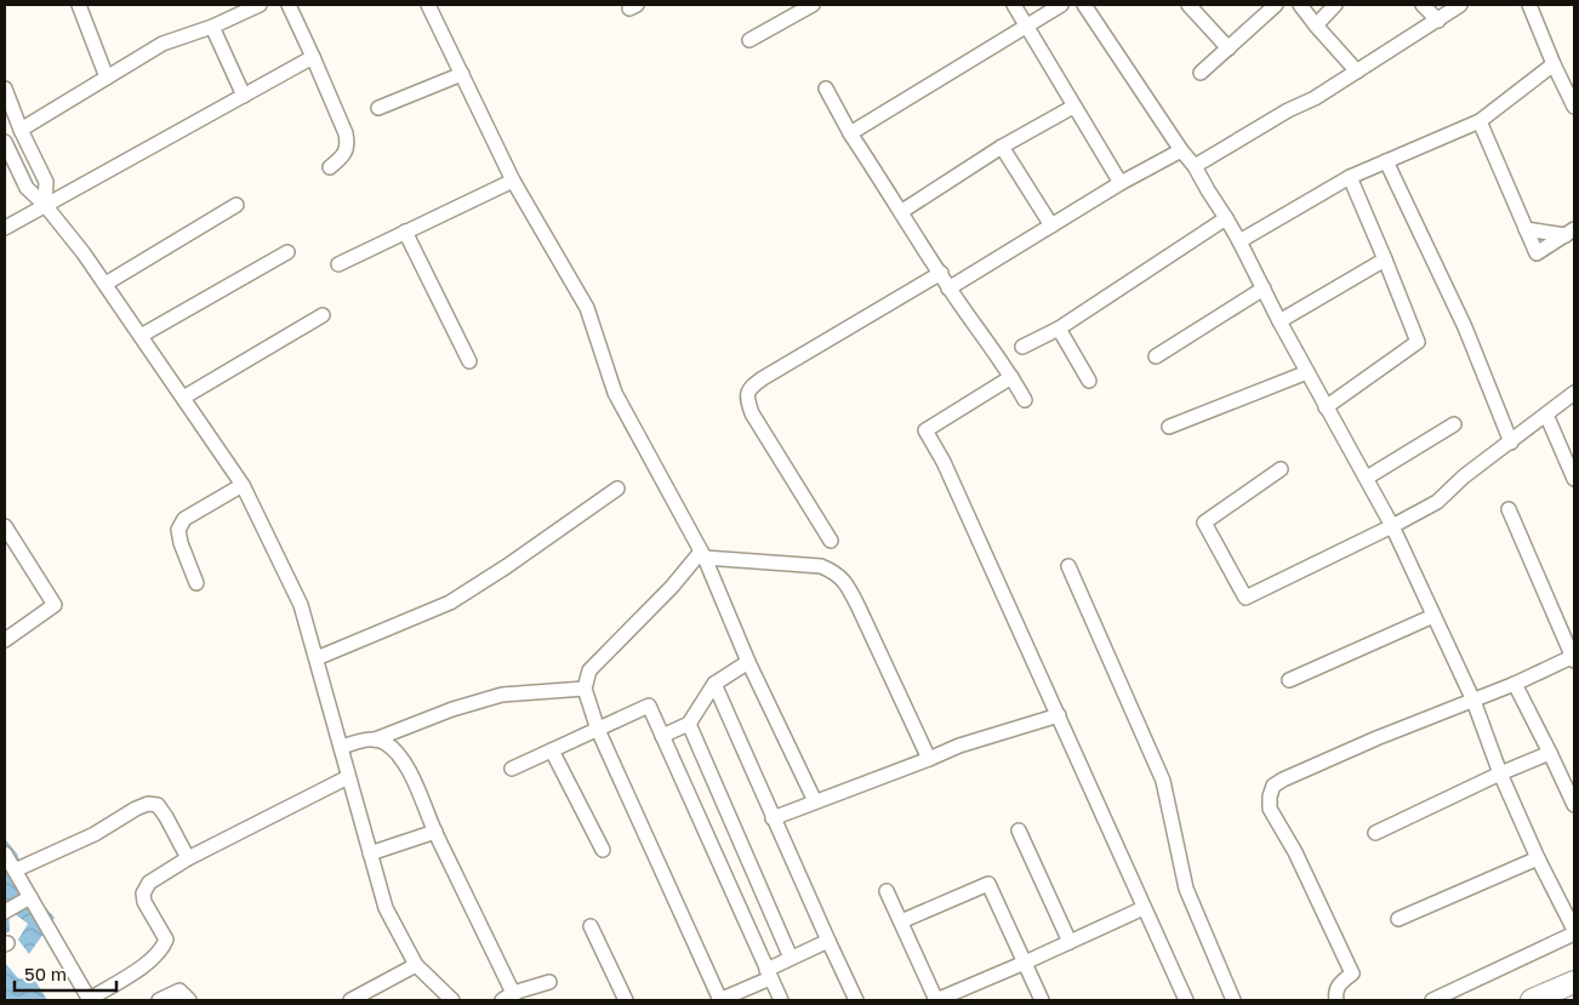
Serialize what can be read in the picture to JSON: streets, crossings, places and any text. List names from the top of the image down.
{
  "scale_bar": "50 m"
}
